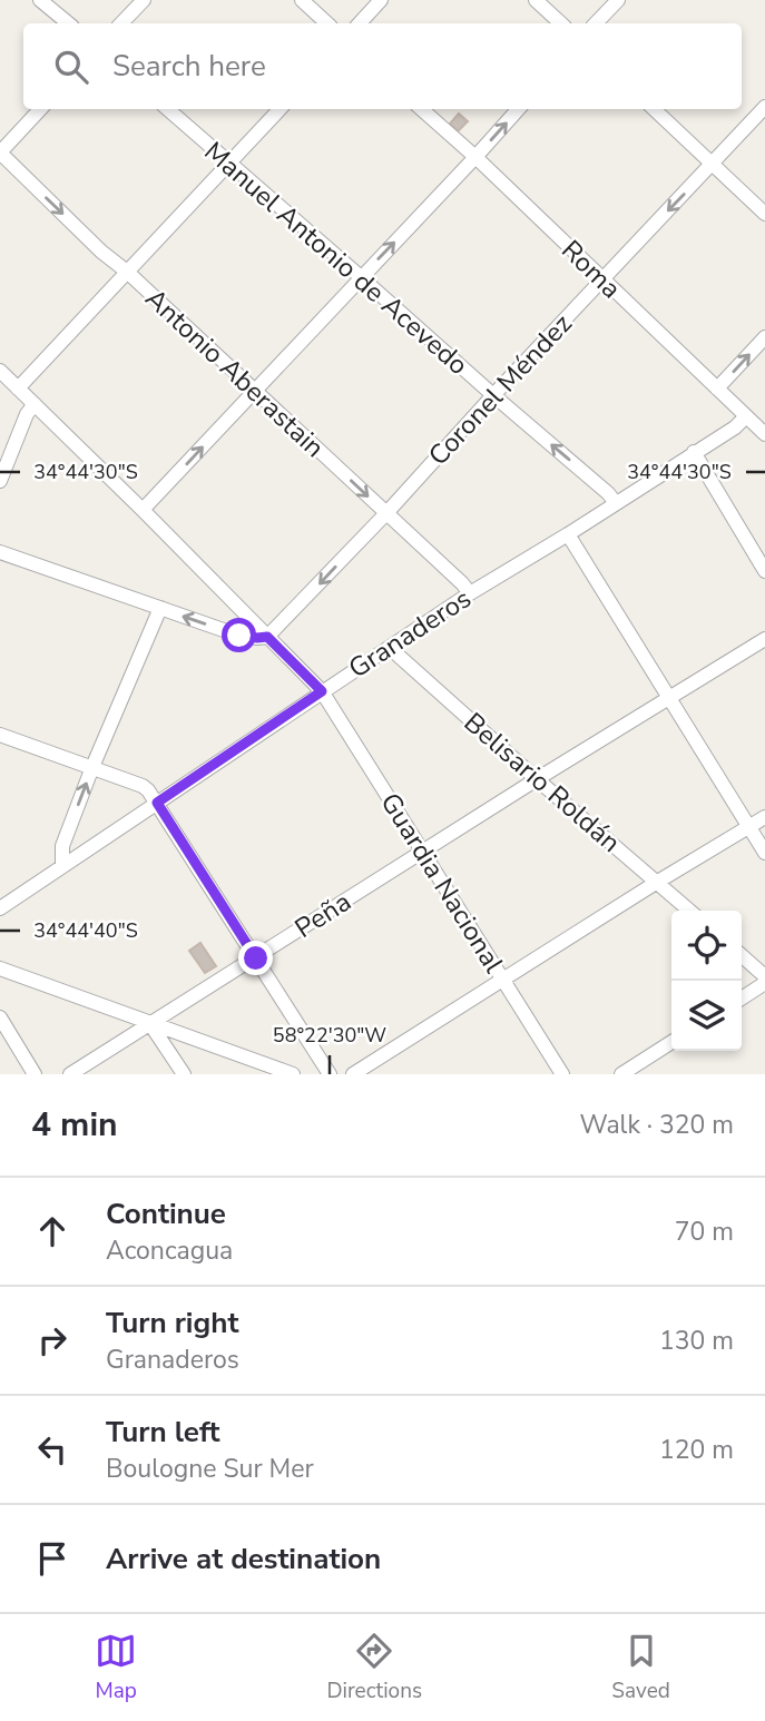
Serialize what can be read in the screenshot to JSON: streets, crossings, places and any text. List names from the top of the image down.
{
  "streets": {
    "street": [
      "Manuel Antonio de Acevedo",
      "Roma",
      "Antonio Aberastain",
      "Coronel Méndez",
      "Granaderos",
      "Belisario Roldán",
      "Guardia Nacional",
      "Peña"
    ]
  },
  "crossings": [
    ["Manuel Antonio de Acevedo", "Coronel Méndez"],
    ["Manuel Antonio de Acevedo", "Granaderos"],
    ["Roma", "Coronel Méndez"],
    ["Roma", "Granaderos"],
    ["Antonio Aberastain", "Coronel Méndez"],
    ["Antonio Aberastain", "Granaderos"],
    ["Coronel Méndez", "Guardia Nacional"],
    ["Granaderos", "Belisario Roldán"],
    ["Granaderos", "Guardia Nacional"],
    ["Belisario Roldán", "Peña"],
    ["Guardia Nacional", "Peña"]
  ],
  "one_way": ["Antonio Aberastain", "Coronel Méndez"],
  "page": {
    "search": "Search here",
    "heading": ["4 min", "Walk · 320 m"],
    "list": [
      ["Continue", "Aconcagua", "70 m"],
      ["Turn right", "Granaderos", "130 m"],
      ["Turn left", "Boulogne Sur Mer", "120 m"],
      "Arrive at destination"
    ],
    "nav": ["Map", "Directions", "Saved"]
  },
  "coordinates": ["34°44'30\"S", "34°44'40\"S", "58°22'30\"W"]
}
